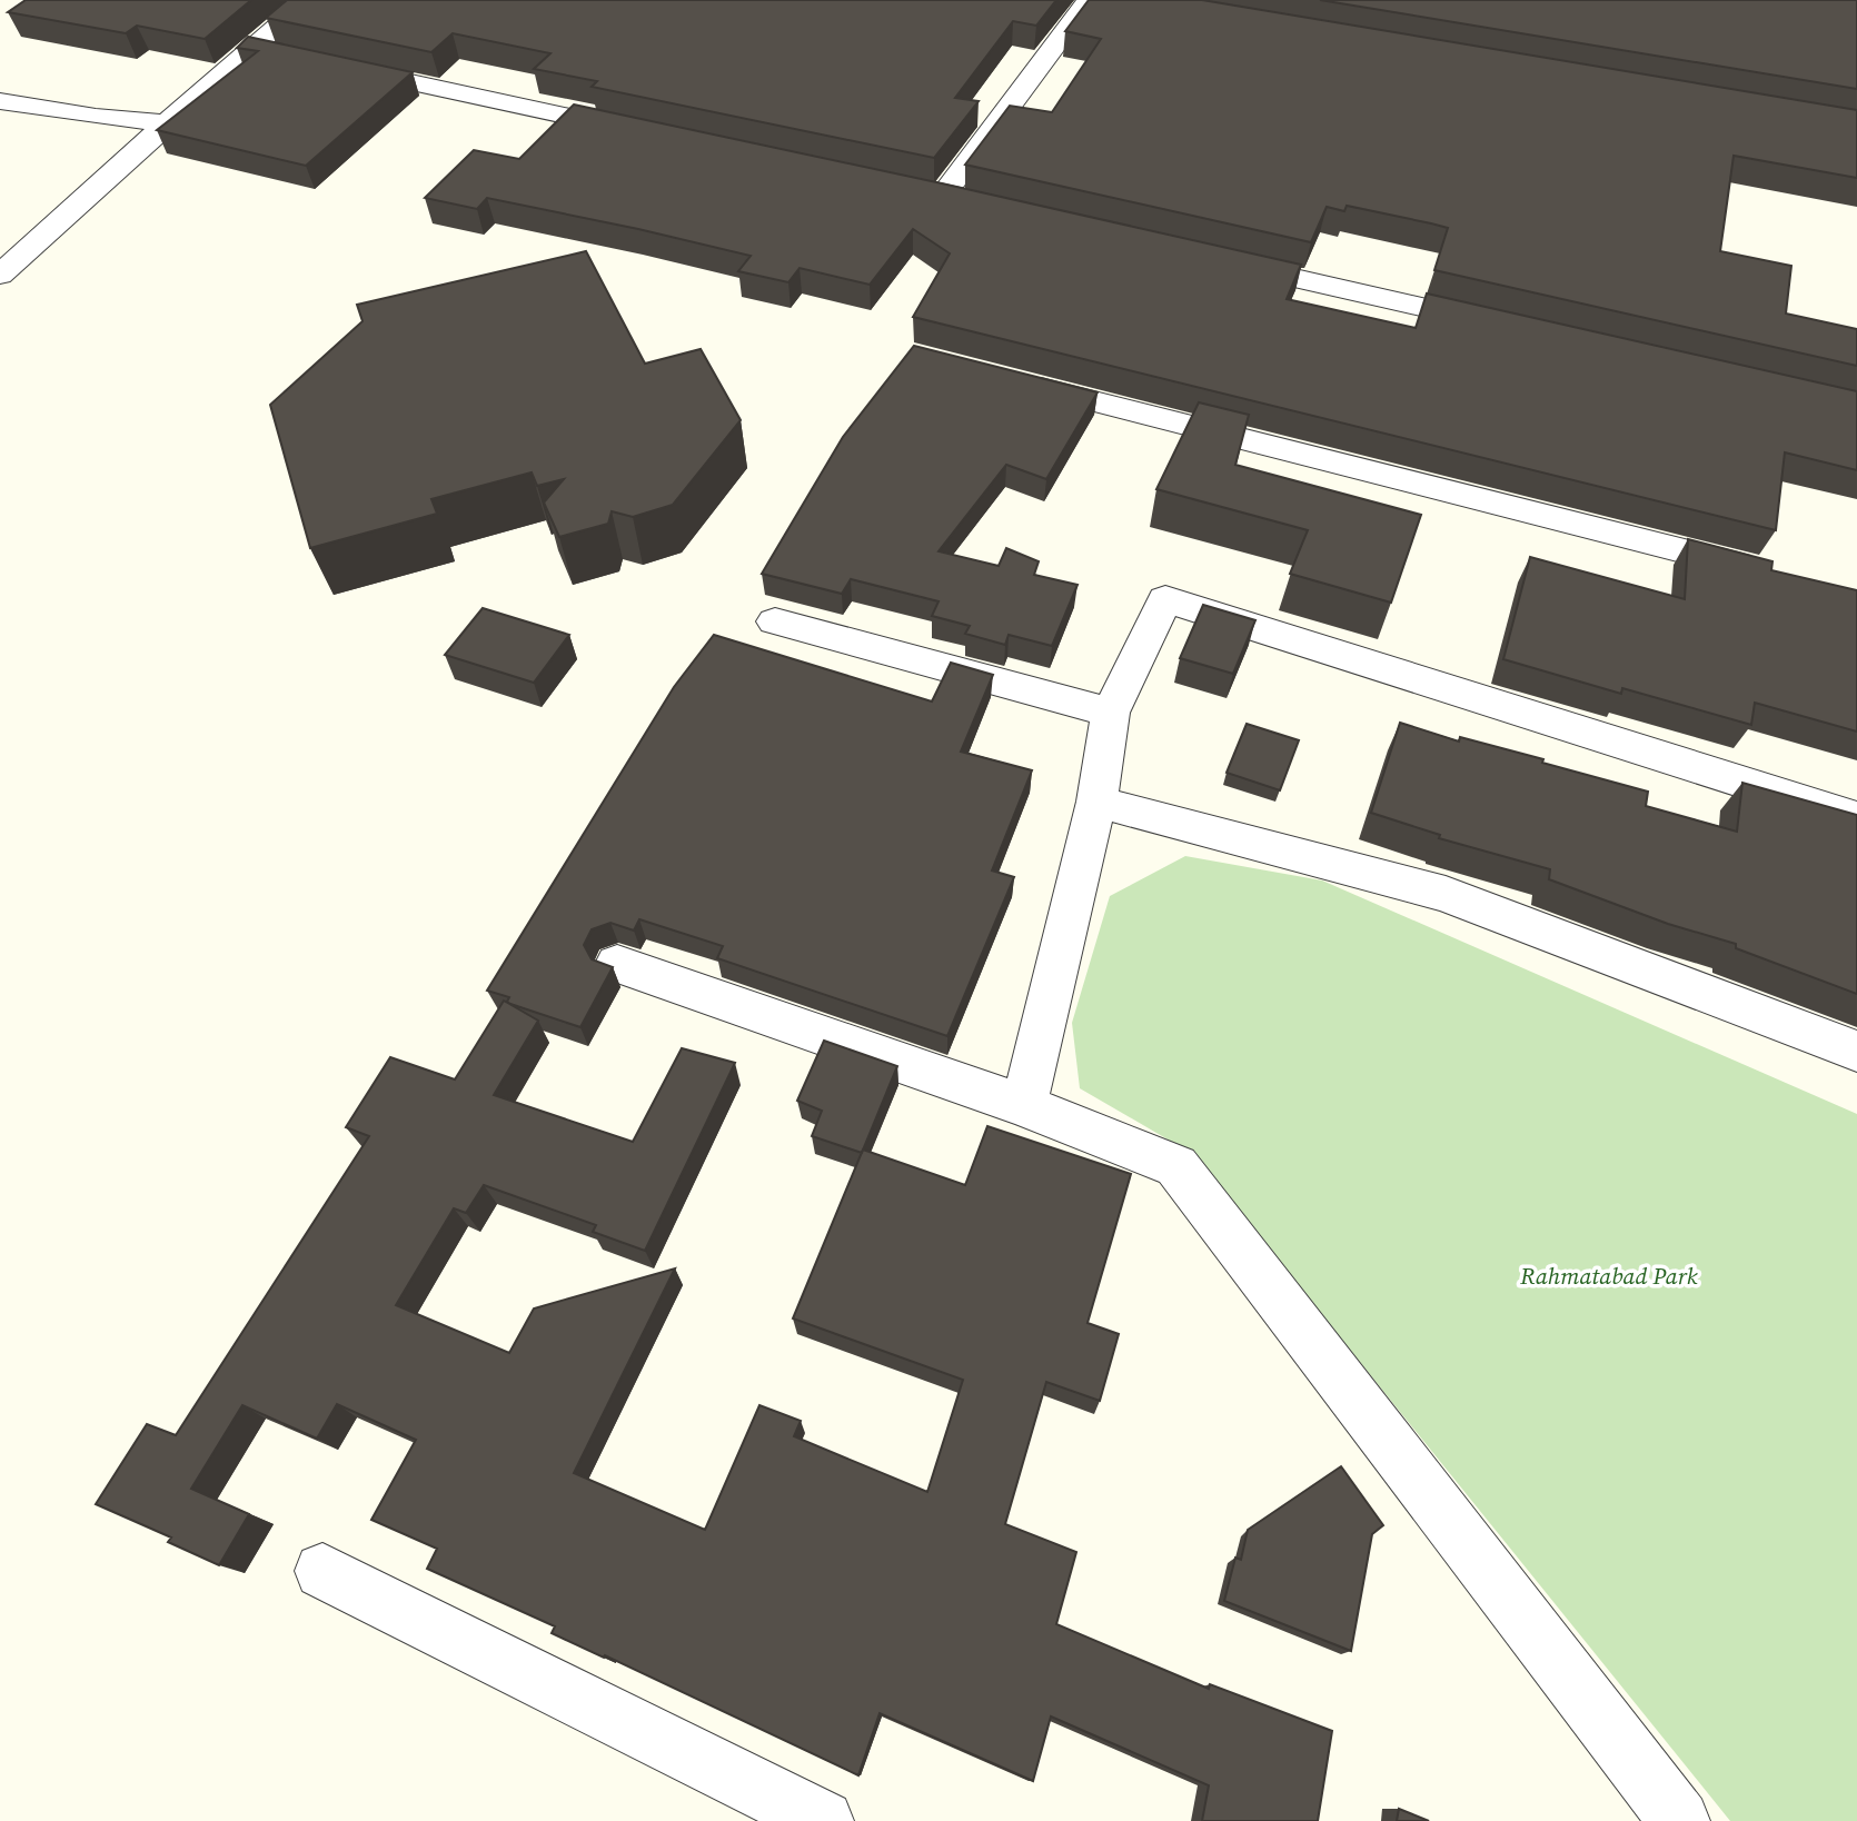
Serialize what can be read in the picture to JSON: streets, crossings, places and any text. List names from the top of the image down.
{
  "parks": ["Rahmatabad Park"]
}
